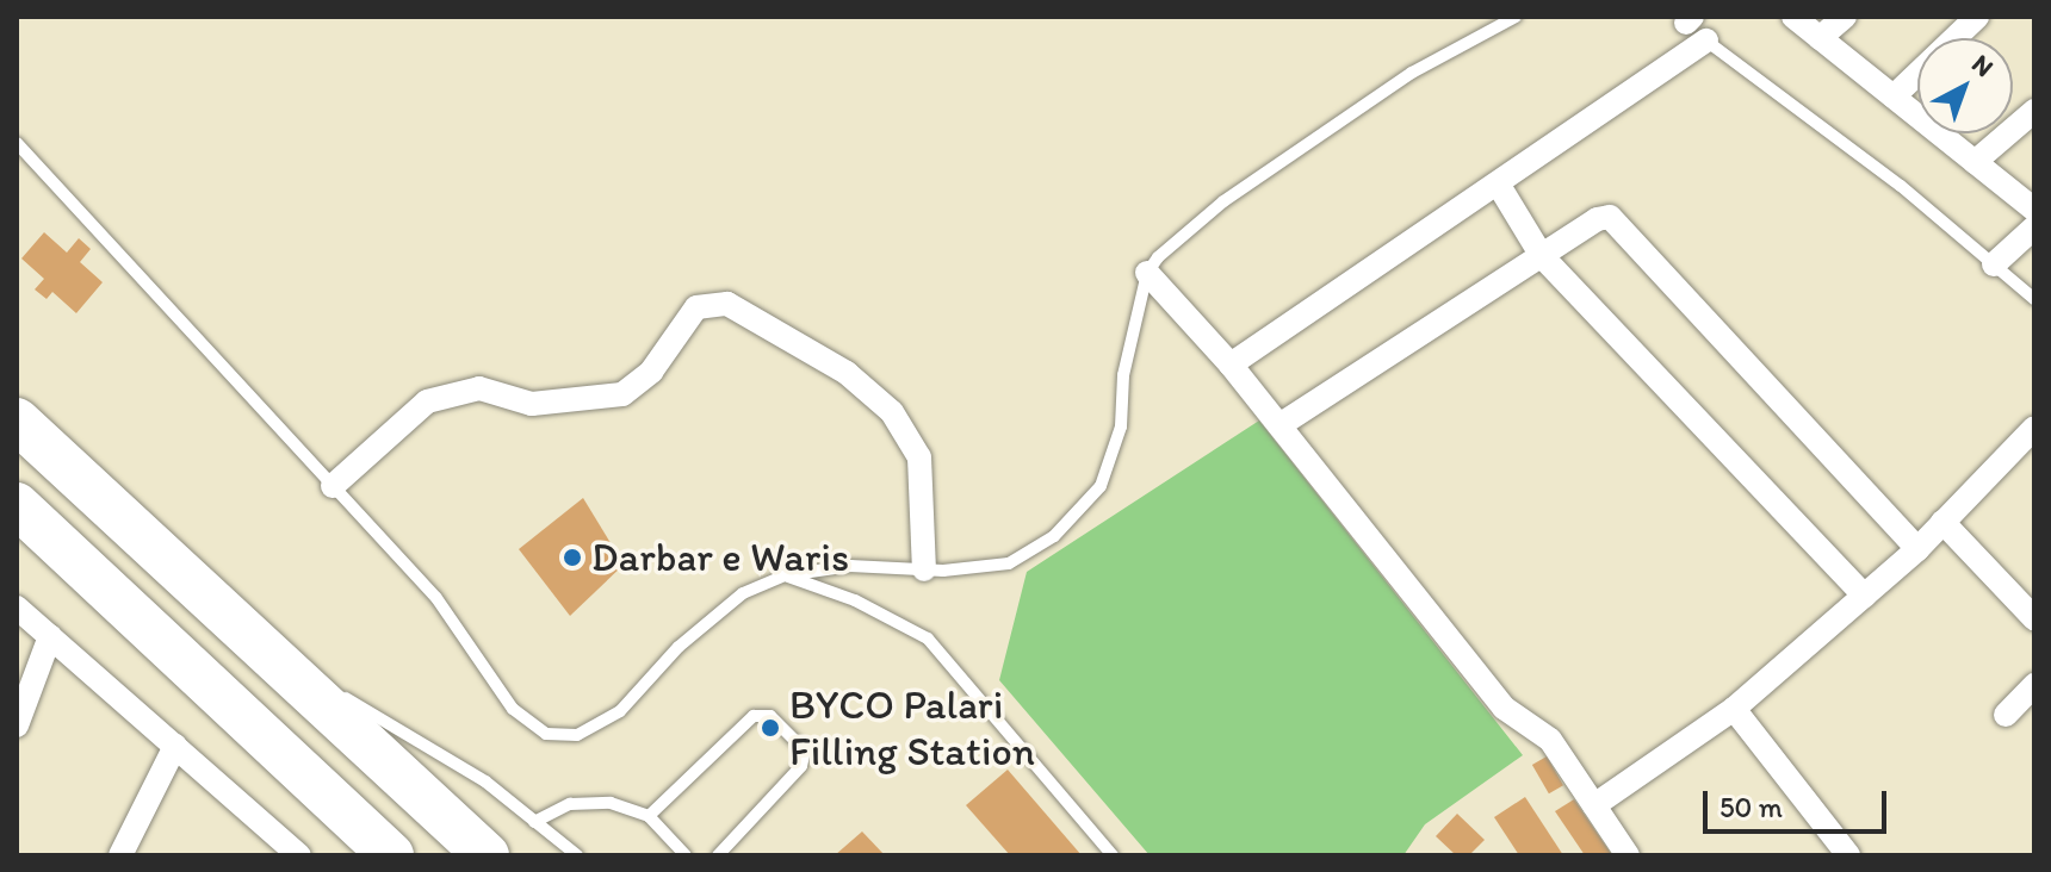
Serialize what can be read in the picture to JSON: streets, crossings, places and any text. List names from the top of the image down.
{
  "places": ["Darbar e Waris", "BYCO Palari Filling Station"],
  "scale_bar": "50 m",
  "north": "top right"
}
